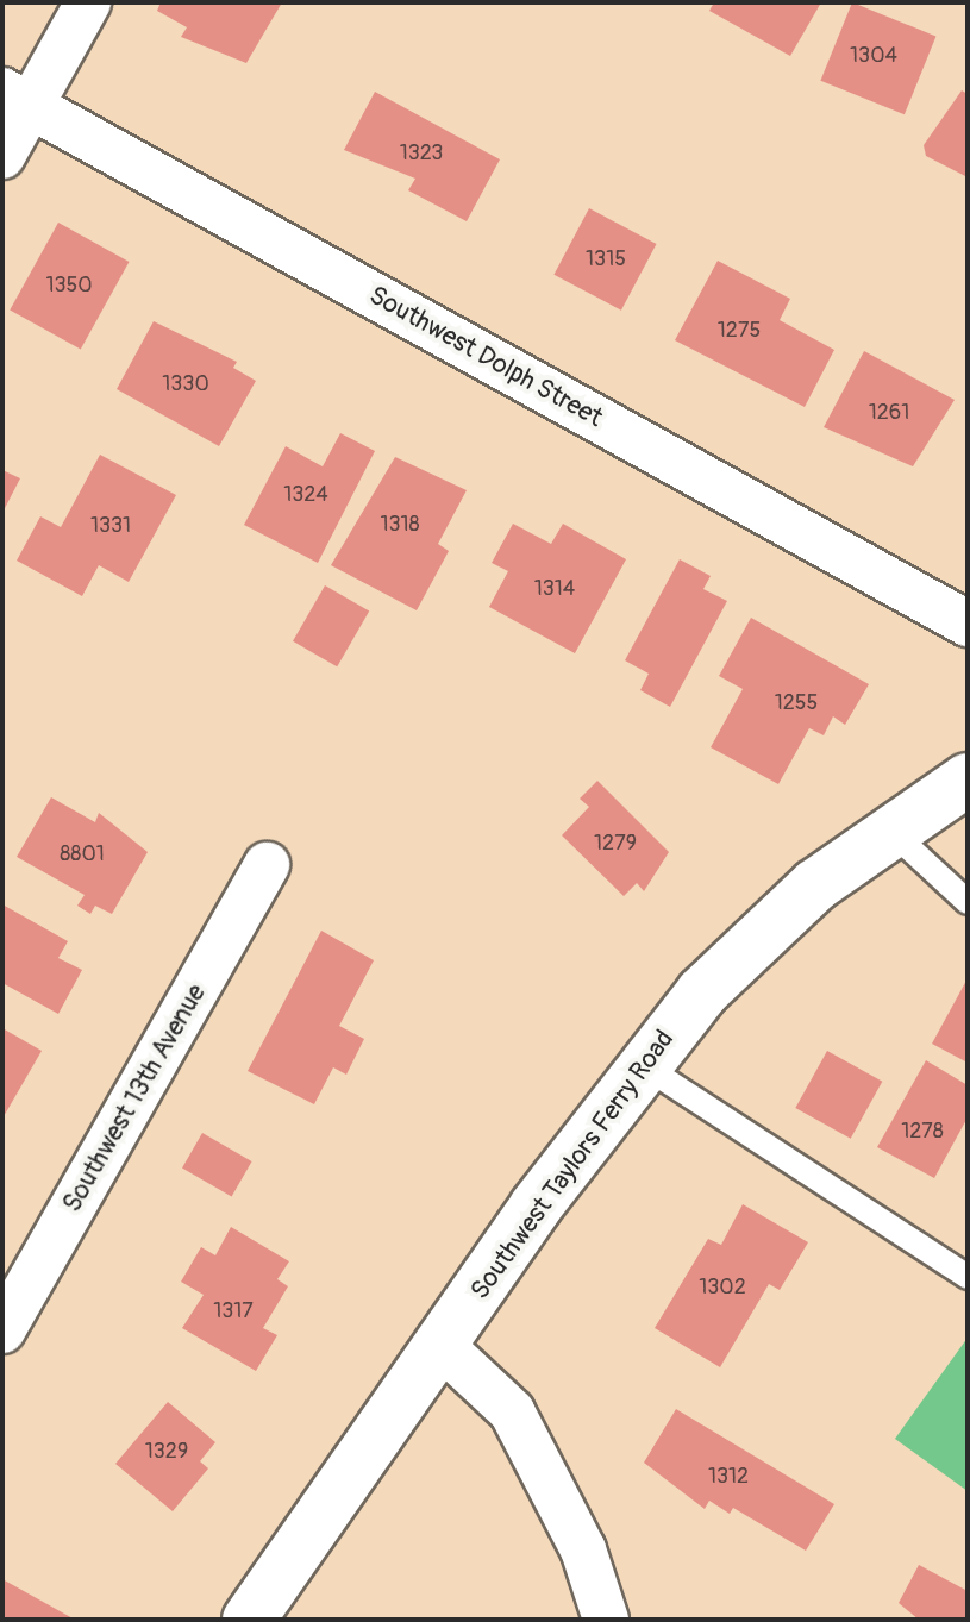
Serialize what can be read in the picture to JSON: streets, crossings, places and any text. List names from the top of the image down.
{
  "streets": {
    "street": ["Southwest Dolph Street", "Southwest 13th Avenue", "Southwest Taylors Ferry Road"]
  },
  "house_numbers": [
    "1304",
    "1323",
    "1315",
    "1350",
    "1275",
    "1330",
    "1261",
    "1324",
    "1318",
    "1331",
    "1314",
    "1255",
    "1279",
    "8801",
    "1278",
    "1302",
    "1317",
    "1329",
    "1312"
  ]
}
